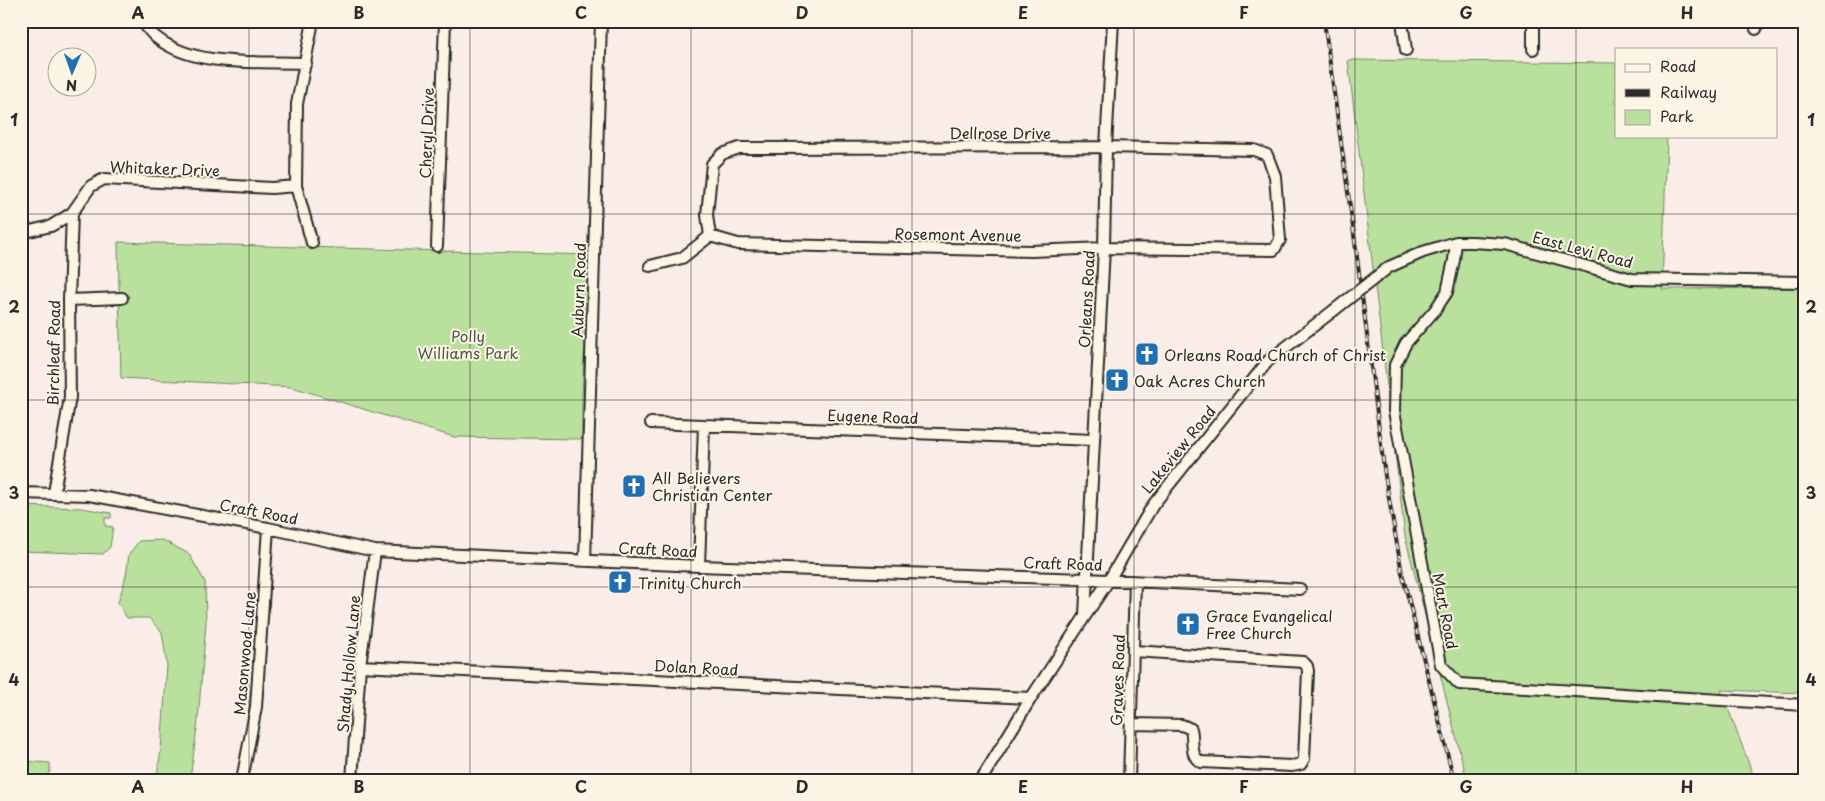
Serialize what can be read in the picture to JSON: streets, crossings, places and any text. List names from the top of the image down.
{
  "streets": {
    "street": [
      "Dellrose Drive",
      "Cheryl Drive",
      "Whitaker Drive",
      "Rosemont Avenue",
      "East Levi Road",
      "Auburn Road",
      "Orleans Road",
      "Birchleaf Road",
      "Eugene Road",
      "Lakeview Road",
      "Craft Road",
      "Mart Road",
      "Masonwood Lane",
      "Shady Hollow Lane",
      "Dolan Road",
      "Graves Road"
    ]
  },
  "crossings": [
    ["Dellrose Drive", "Rosemont Avenue"],
    ["Dellrose Drive", "Orleans Road"],
    ["Whitaker Drive", "Birchleaf Road"],
    ["Rosemont Avenue", "Orleans Road"],
    ["East Levi Road", "Lakeview Road"],
    ["East Levi Road", "Mart Road"],
    ["Auburn Road", "Craft Road"],
    ["Orleans Road", "Eugene Road"],
    ["Orleans Road", "Craft Road"],
    ["Birchleaf Road", "Craft Road"],
    ["Lakeview Road", "Craft Road"],
    ["Lakeview Road", "Dolan Road"],
    ["Craft Road", "Masonwood Lane"],
    ["Craft Road", "Shady Hollow Lane"],
    ["Craft Road", "Graves Road"],
    ["Shady Hollow Lane", "Dolan Road"]
  ],
  "parks": ["Polly Williams Park"],
  "places": {
    "church": [
      "Orleans Road Church of Christ",
      "Oak Acres Church",
      "All Believers Christian Center",
      "Trinity Church",
      "Grace Evangelical Free Church"
    ]
  },
  "legend": ["Road", "Railway", "Park"],
  "north": "bottom",
  "grid": {
    "columns": [
      "A",
      "B",
      "C",
      "D",
      "E",
      "F",
      "G",
      "H"
    ],
    "rows": [
      "1",
      "2",
      "3",
      "4"
    ]
  }
}
